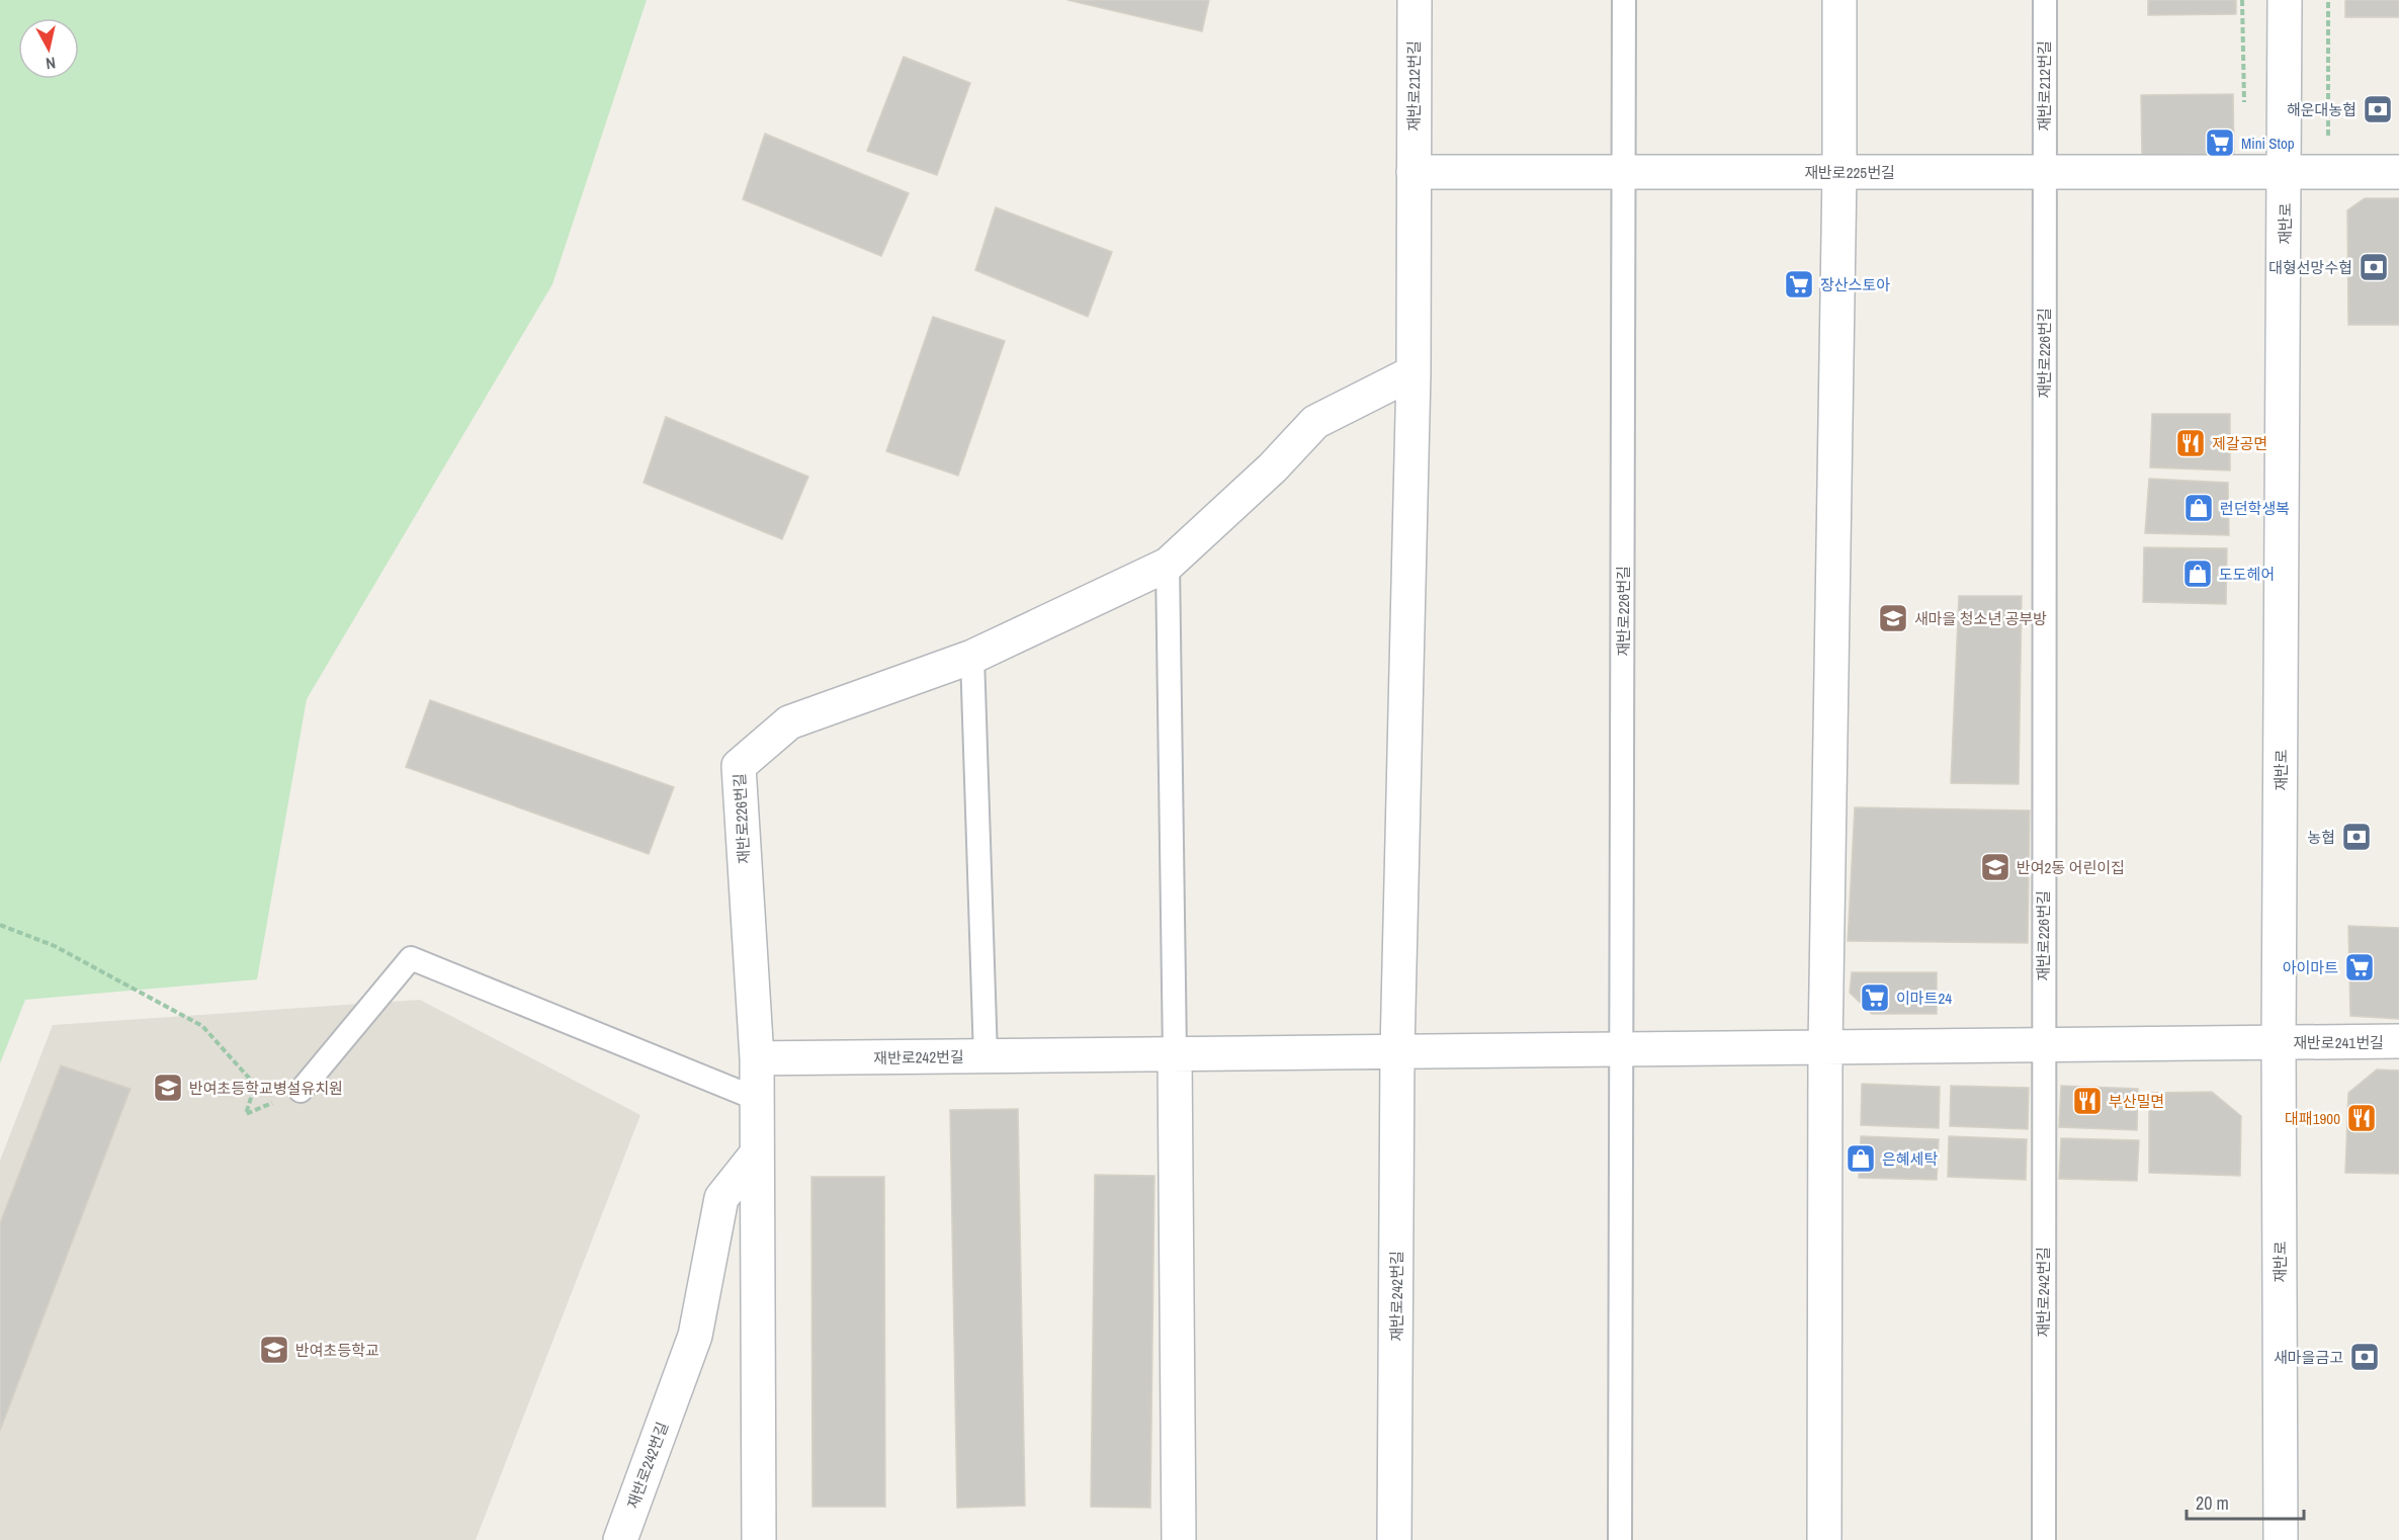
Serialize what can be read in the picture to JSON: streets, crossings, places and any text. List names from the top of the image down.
{
  "streets": {
    "street": [
      "재반로212번길",
      "재반로225번길",
      "재반로",
      "재반로226번길",
      "재반로241번길",
      "재반로242번길"
    ]
  },
  "crossings": [
    ["재반로212번길", "재반로225번길"],
    ["재반로212번길", "재반로226번길"],
    ["재반로225번길", "재반로"],
    ["재반로225번길", "재반로226번길"],
    ["재반로", "재반로241번길"],
    ["재반로", "재반로242번길"],
    ["재반로226번길", "재반로242번길"],
    ["재반로241번길", "재반로242번길"]
  ],
  "places": {
    "bank": [
      "해운대농협",
      "대형선망수협",
      "농협",
      "새마을금고"
    ],
    "supermarket": [
      "Mini Stop",
      "장산스토아",
      "아이마트",
      "이마트24"
    ],
    "restaurant": ["제갈공면", "부산밀면", "대패1900"],
    "shop": ["런던학생복", "도도헤어", "은혜세탁"],
    "school or university": [
      "새마을 청소년 공부방",
      "반여2동 어린이집",
      "반여초등학교병설유치원",
      "반여초등학교"
    ]
  },
  "scale_bar": "20 m",
  "north": "bottom"
}
